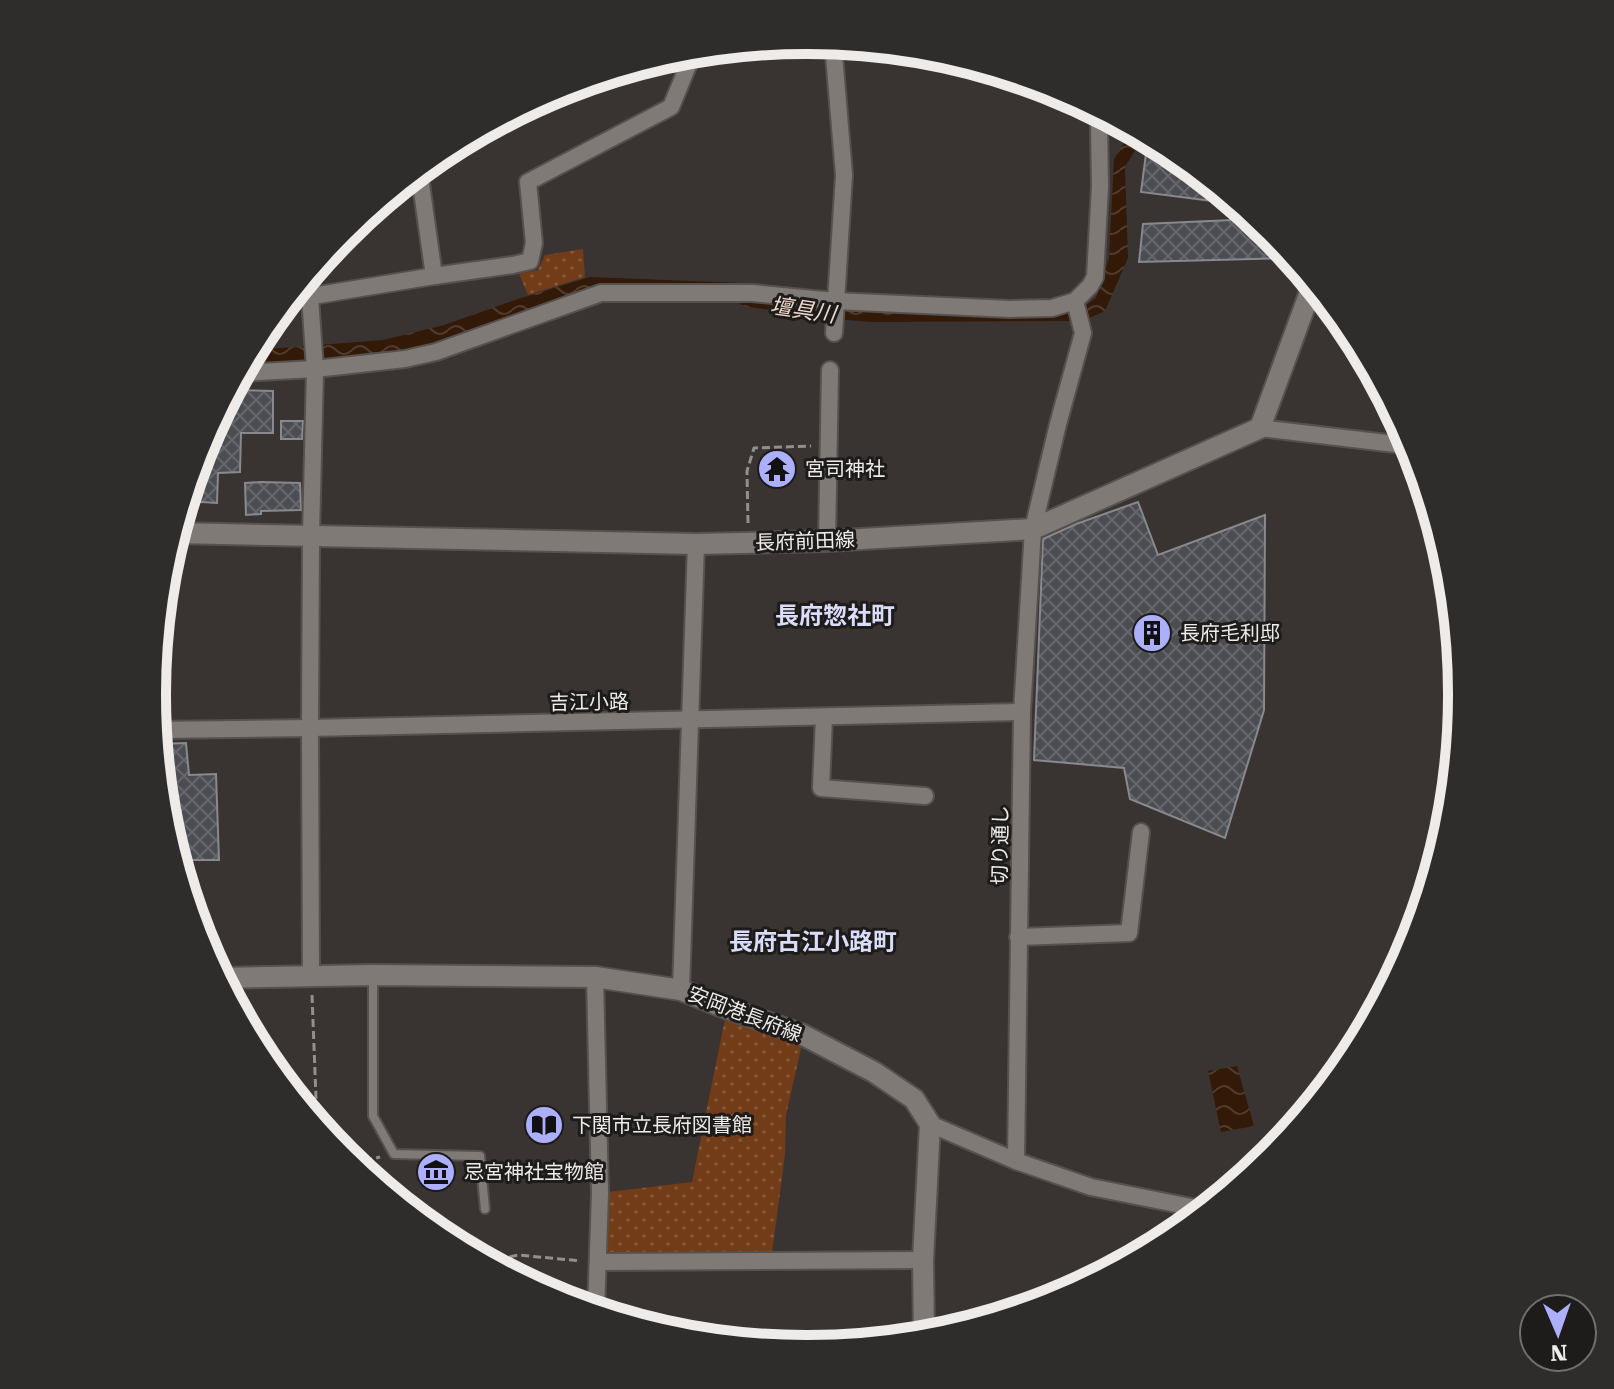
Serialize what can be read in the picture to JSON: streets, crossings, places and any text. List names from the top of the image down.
{
  "streets": {
    "main road": ["長府前田線", "安岡港長府線"],
    "street": ["吉江小路", "切り通し"]
  },
  "crossings": [
    ["長府前田線", "切り通し"],
    ["吉江小路", "切り通し"]
  ],
  "districts": ["長府惣社町", "長府古江小路町"],
  "water": ["壇具川"],
  "places": {
    "temple": ["宮司神社"],
    "building": ["長府毛利邸"],
    "library": ["下関市立長府図書館"],
    "museum": ["忌宮神社宝物館"]
  },
  "north": "bottom"
}
